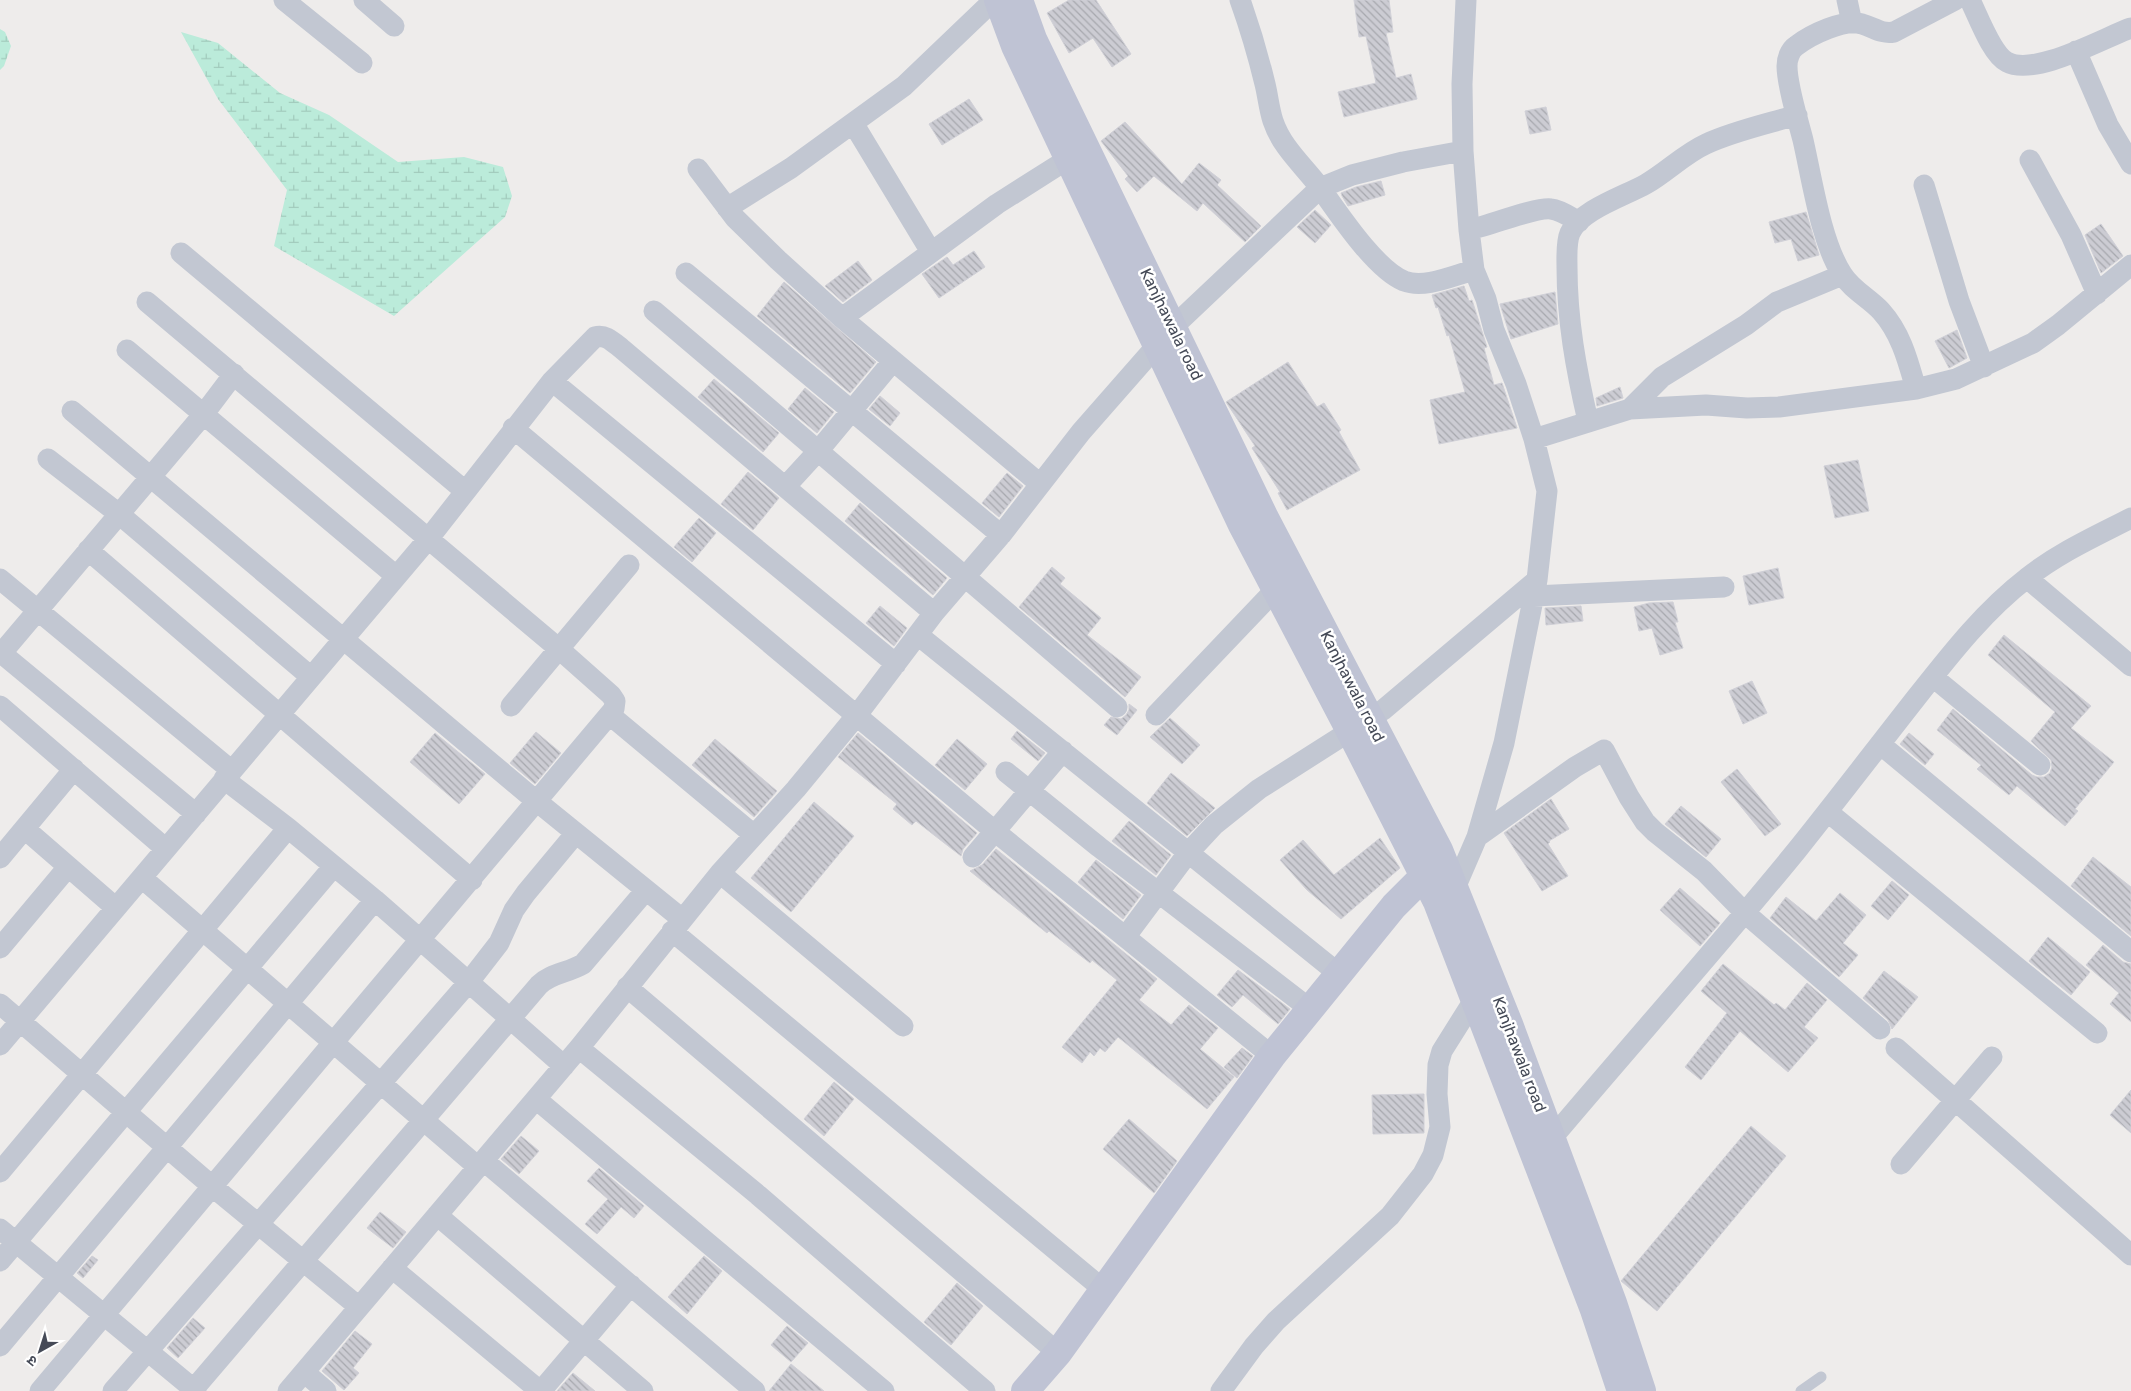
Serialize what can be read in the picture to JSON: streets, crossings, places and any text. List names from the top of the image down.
{
  "streets": {
    "main road": ["Kanjhawala road"]
  },
  "north": "bottom left"
}
